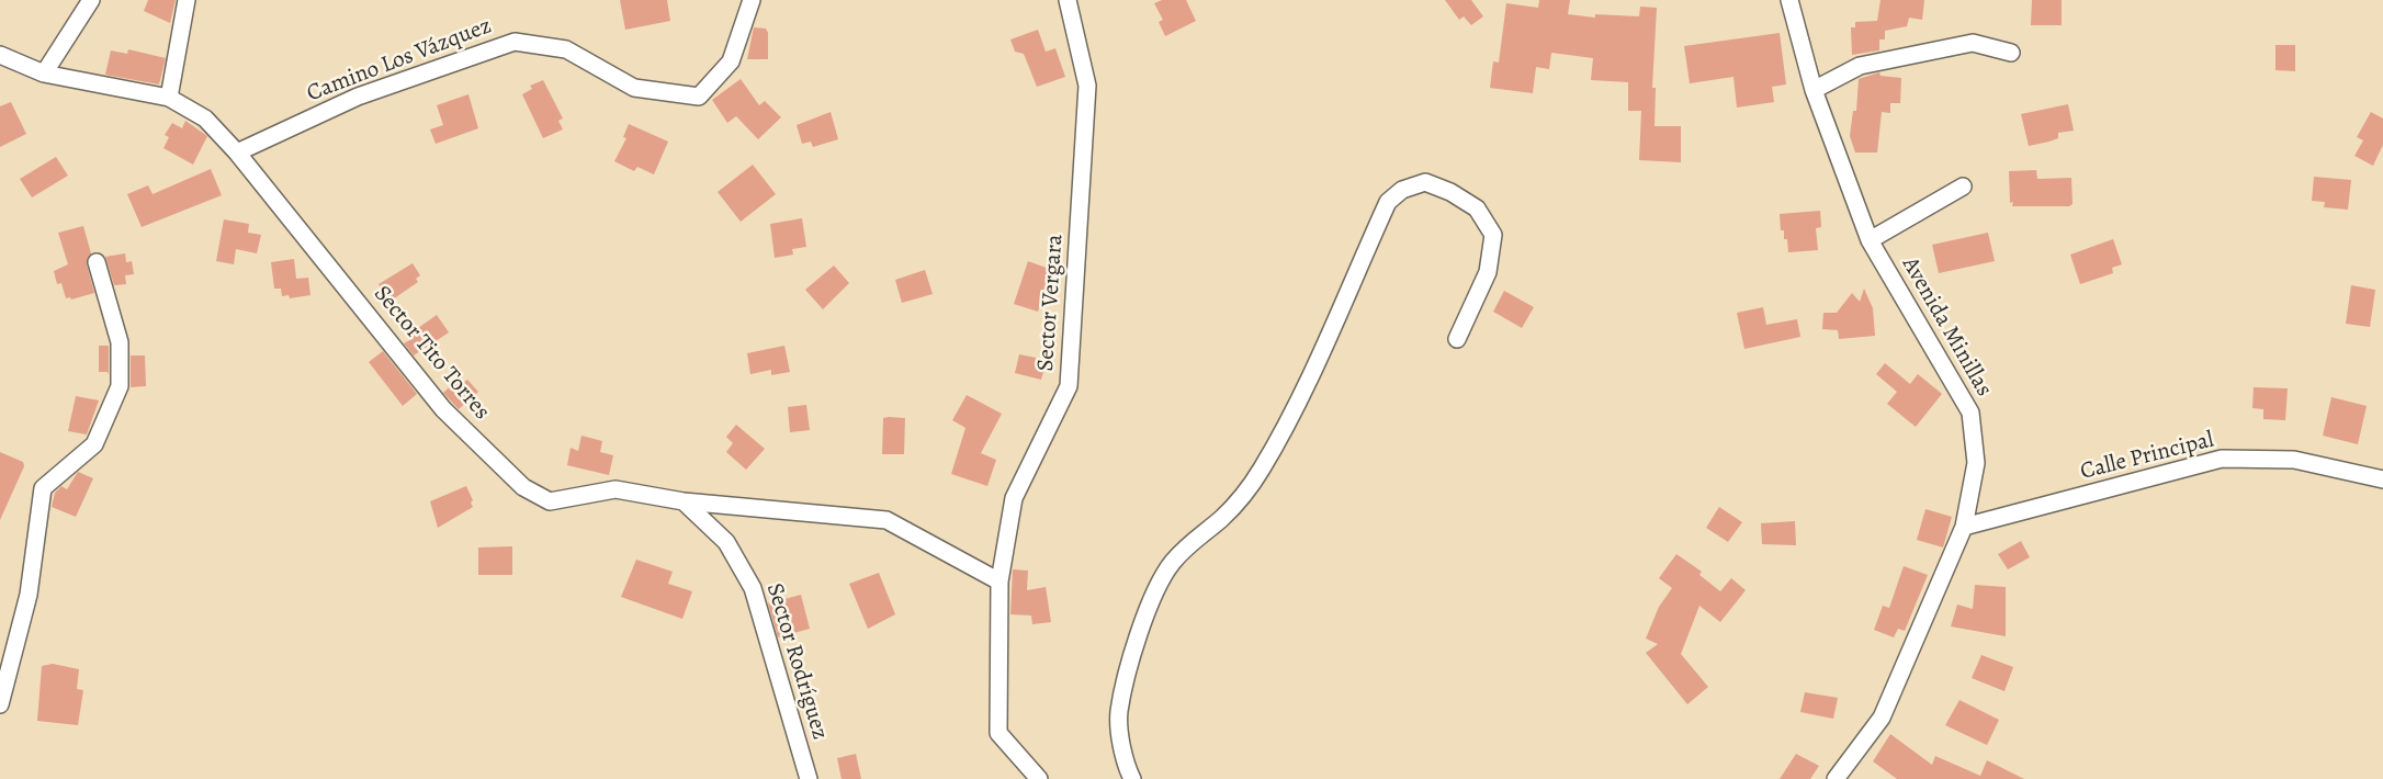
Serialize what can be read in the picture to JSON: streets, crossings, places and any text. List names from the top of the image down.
{
  "streets": {
    "street": [
      "Camino Los Vázquez",
      "Sector Vergara",
      "Avenida Minillas",
      "Sector Tito Torres",
      "Calle Principal",
      "Sector Rodríguez"
    ]
  },
  "crossings": [
    ["Camino Los Vázquez", "Sector Tito Torres"],
    ["Sector Vergara", "Sector Tito Torres"],
    ["Avenida Minillas", "Calle Principal"],
    ["Sector Tito Torres", "Sector Rodríguez"]
  ]
}
